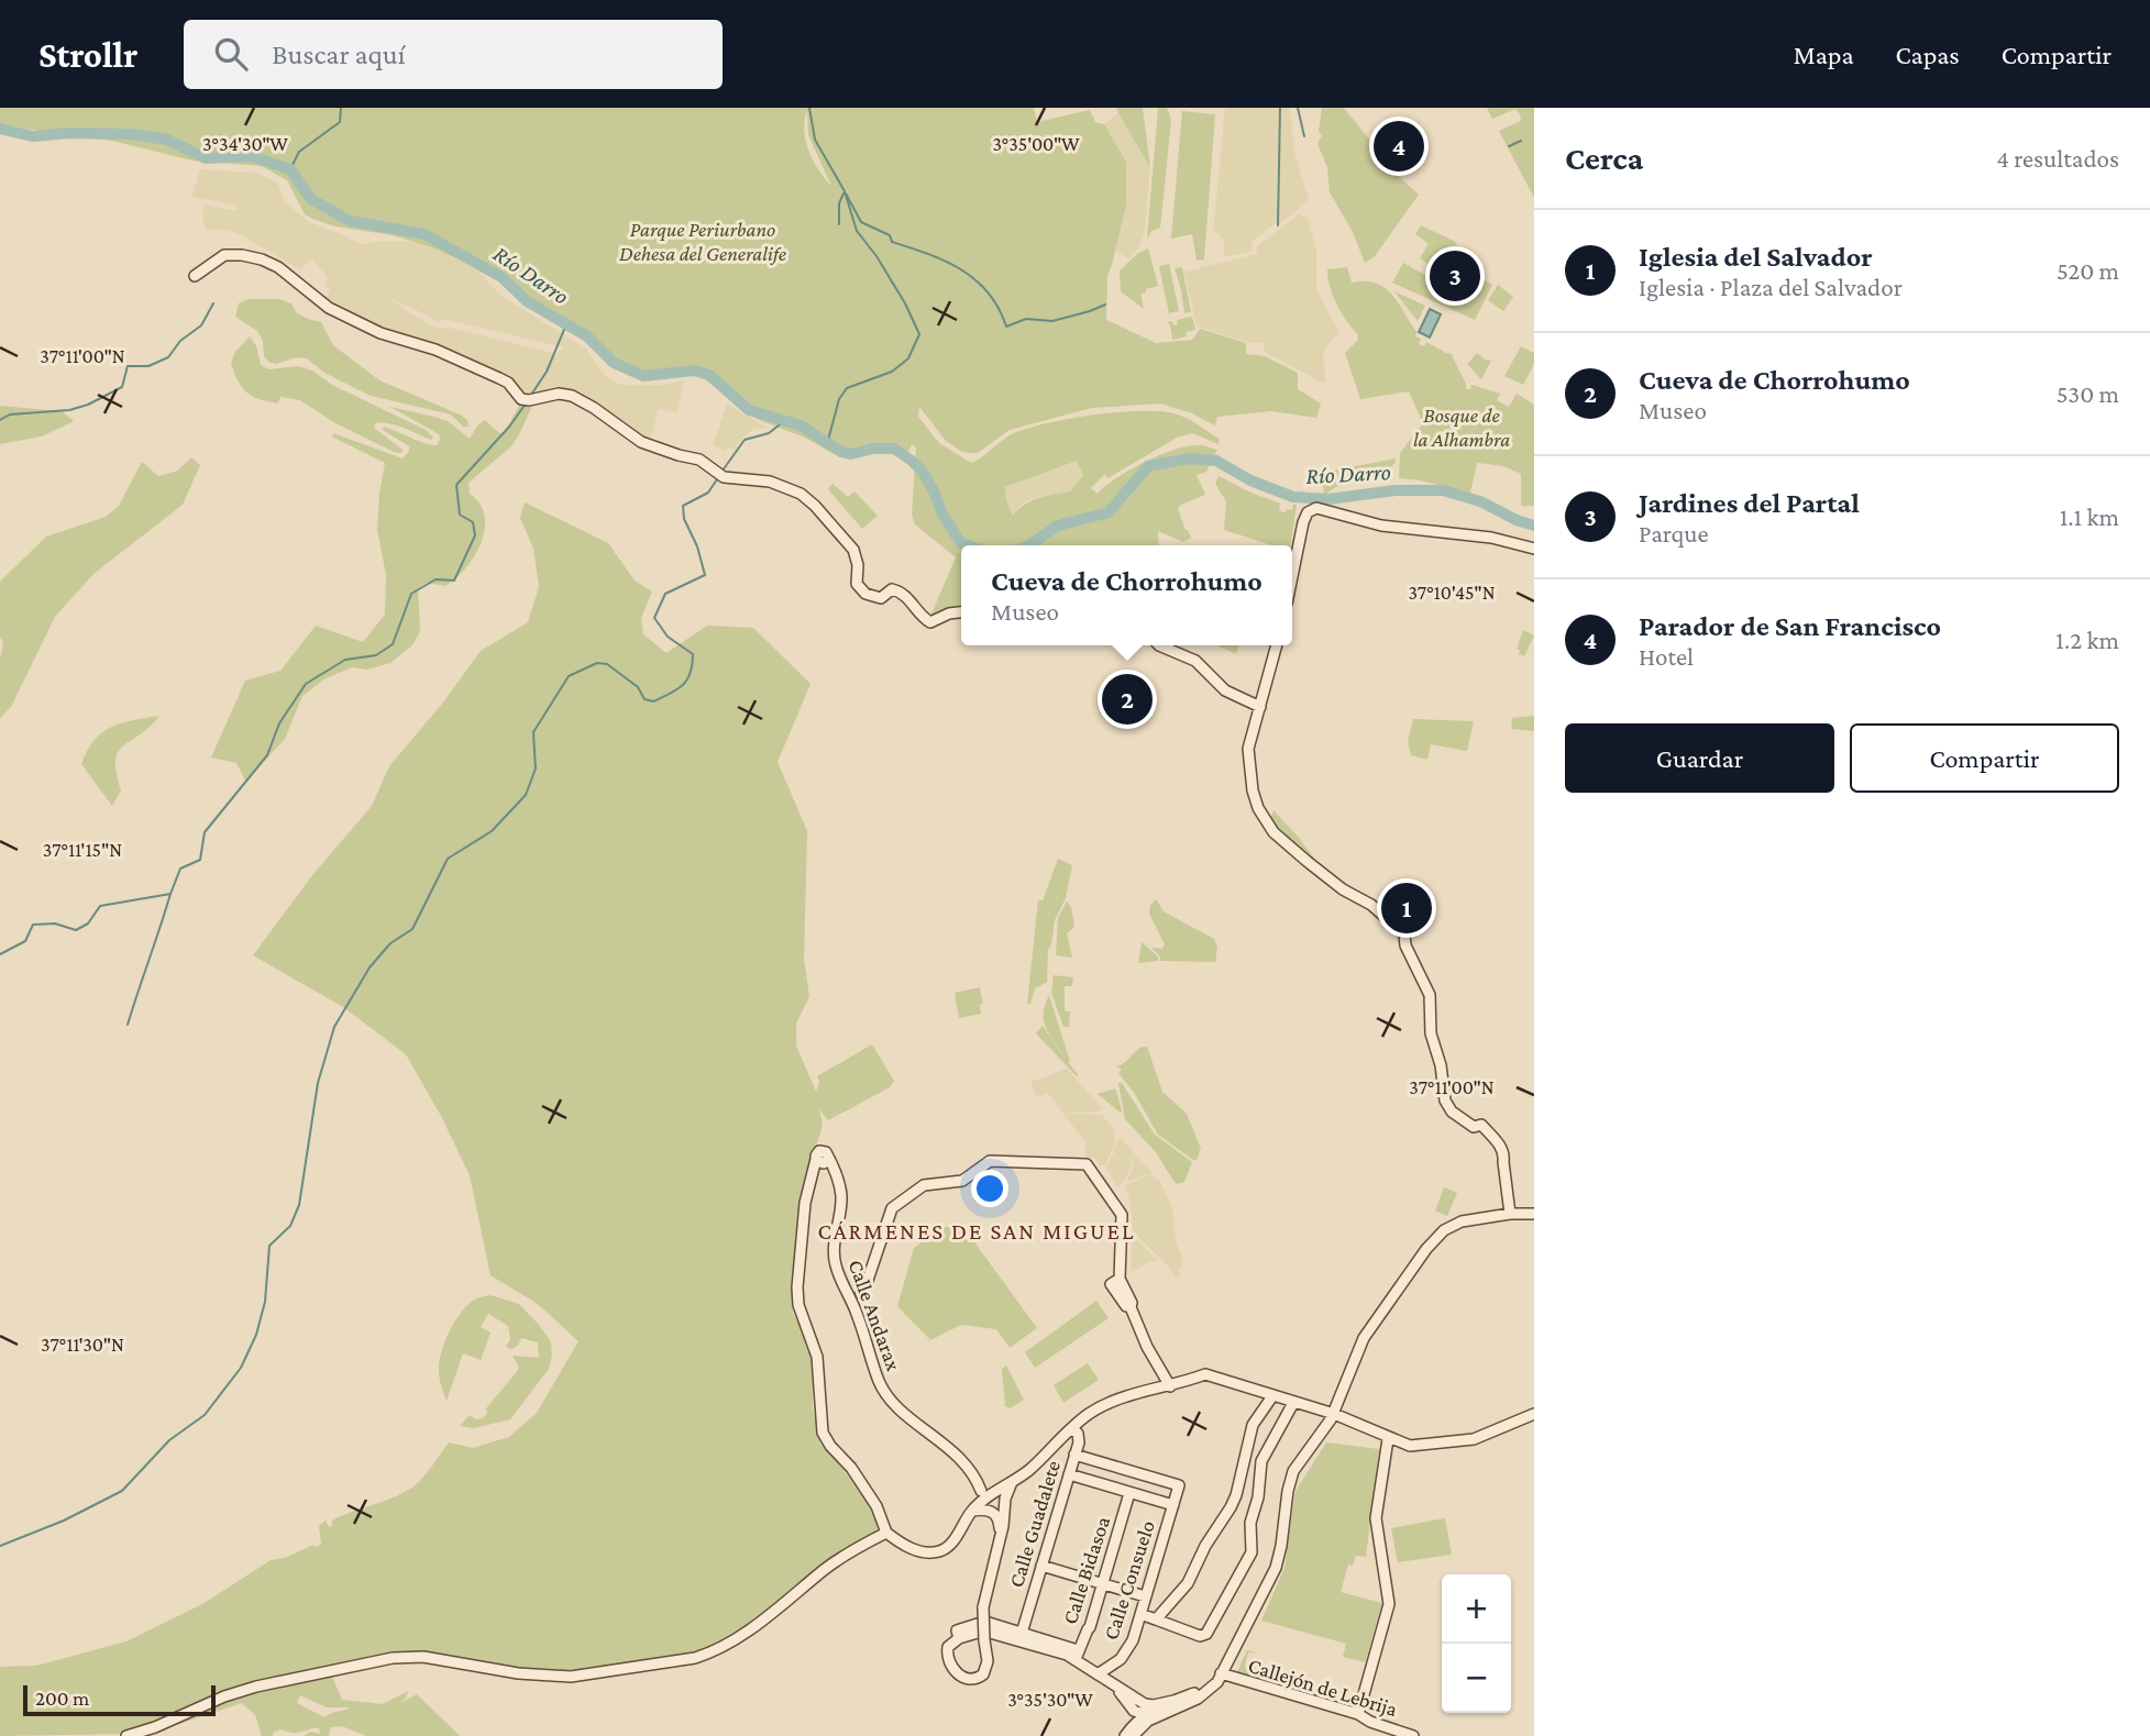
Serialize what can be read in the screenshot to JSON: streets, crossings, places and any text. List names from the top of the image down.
{
  "streets": {
    "street": [
      "Calle Andarax",
      "Calle Guadalete",
      "Calle Bidasoa",
      "Calle Consuelo",
      "Callejón de Lebrija"
    ]
  },
  "crossings": [
    ["Calle Guadalete", "Calle Consuelo"]
  ],
  "districts": ["CÁRMENES DE SAN MIGUEL"],
  "water": ["Río Darro"],
  "parks": ["Parque Periurbano Dehesa del Generalife", "Bosque de la Alhambra"],
  "scale_bar": "200 m",
  "page": {
    "header": "Strollr",
    "search": "Buscar aquí",
    "nav": ["Mapa", "Capas", "Compartir"],
    "heading": ["Cerca", "4 resultados"],
    "pins": [
      "4",
      "3",
      "2",
      "1"
    ],
    "list": [
      {
        "mark": "1",
        "name": "Iglesia del Salvador",
        "note": "Iglesia · Plaza del Salvador",
        "value": "520 m"
      },
      {
        "mark": "2",
        "name": "Cueva de Chorrohumo",
        "note": "Museo",
        "value": "530 m"
      },
      {
        "mark": "3",
        "name": "Jardines del Partal",
        "note": "Parque",
        "value": "1.1 km"
      },
      {
        "mark": "4",
        "name": "Parador de San Francisco",
        "note": "Hotel",
        "value": "1.2 km"
      }
    ],
    "popup": ["Cueva de Chorrohumo", "Museo"],
    "buttons": ["Guardar", "Compartir"],
    "map_buttons": ["+", "−"],
    "scale": "200 m"
  },
  "coordinates": [
    "3°34'30\"W",
    "3°35'00\"W",
    "37°11'00\"N",
    "37°10'45\"N",
    "37°11'15\"N",
    "37°11'30\"N",
    "3°35'30\"W"
  ]
}
